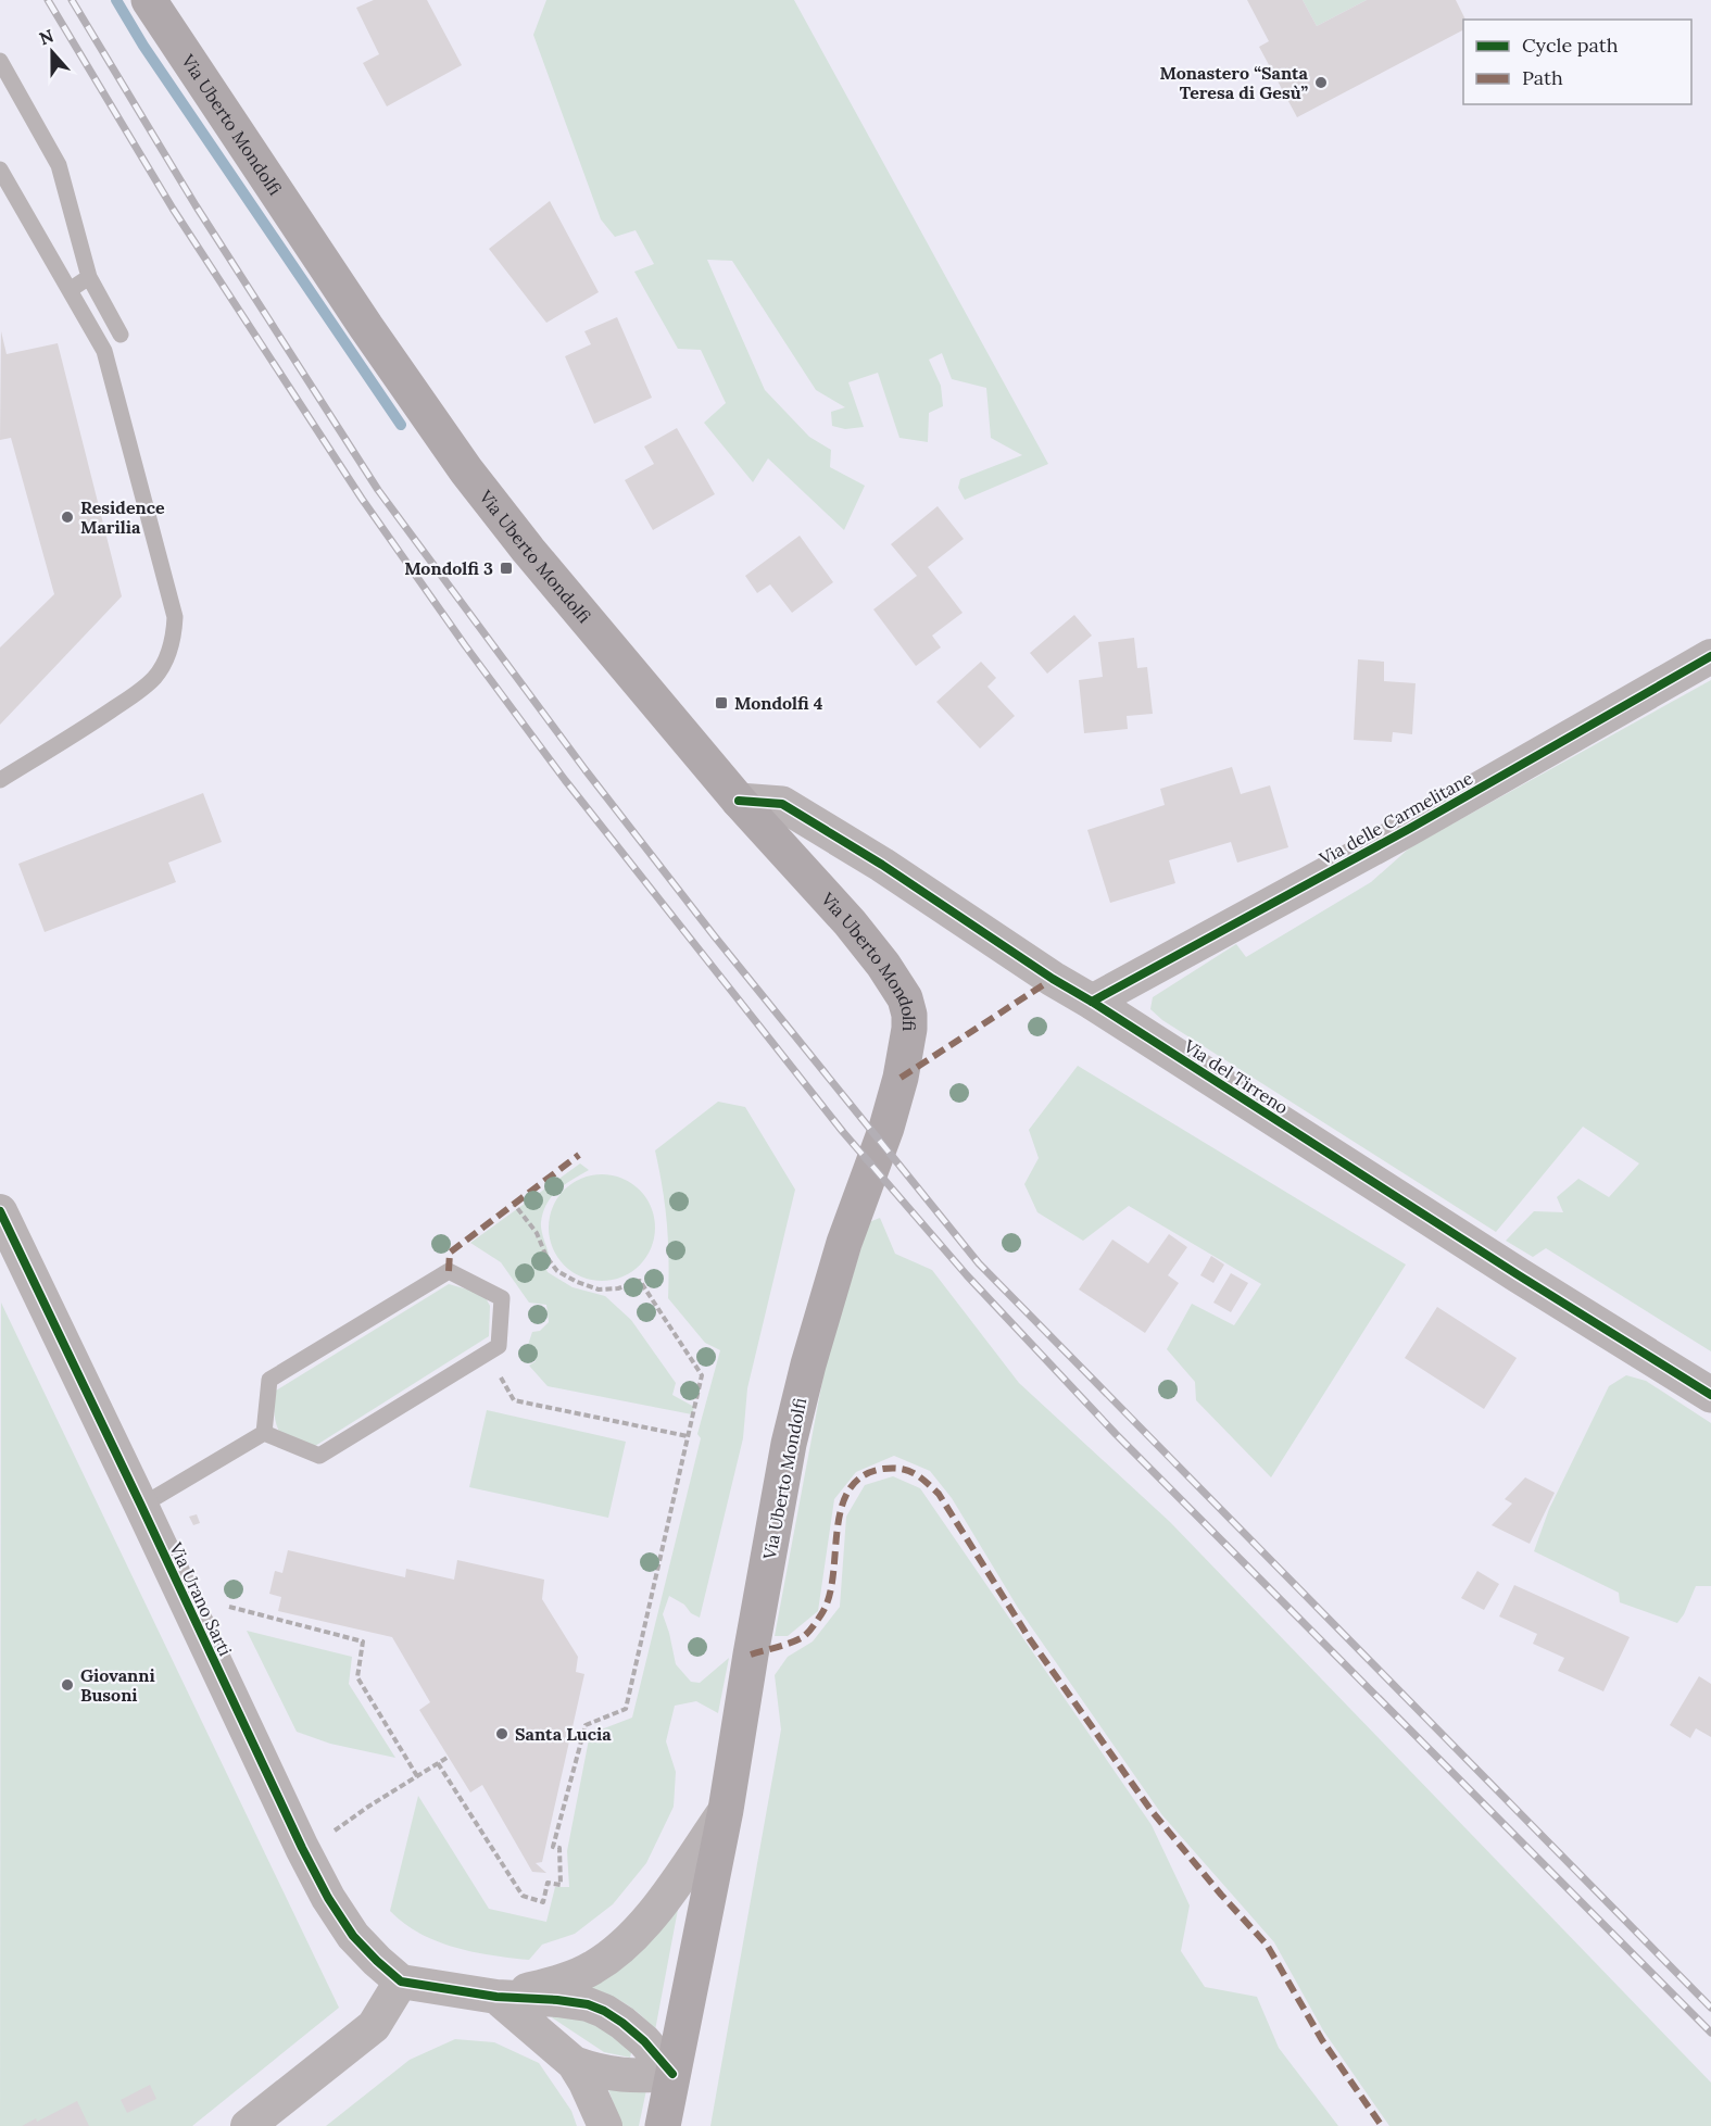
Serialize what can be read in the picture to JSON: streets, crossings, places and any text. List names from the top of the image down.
{
  "streets": {
    "main road": ["Via Uberto Mondolfi"],
    "street": ["Via delle Carmelitane", "Via del Tirreno", "Via Urano Sarti"]
  },
  "crossings": [
    ["Via Uberto Mondolfi", "Via del Tirreno"],
    ["Via delle Carmelitane", "Via del Tirreno"]
  ],
  "places": {
    "other": [
      "Monastero “Santa Teresa di Gesù”",
      "Residence Marilia",
      "Giovanni Busoni",
      "Santa Lucia"
    ],
    "transit": ["Mondolfi 3", "Mondolfi 4"]
  },
  "legend": ["Cycle path", "Path"],
  "north": "top"
}
